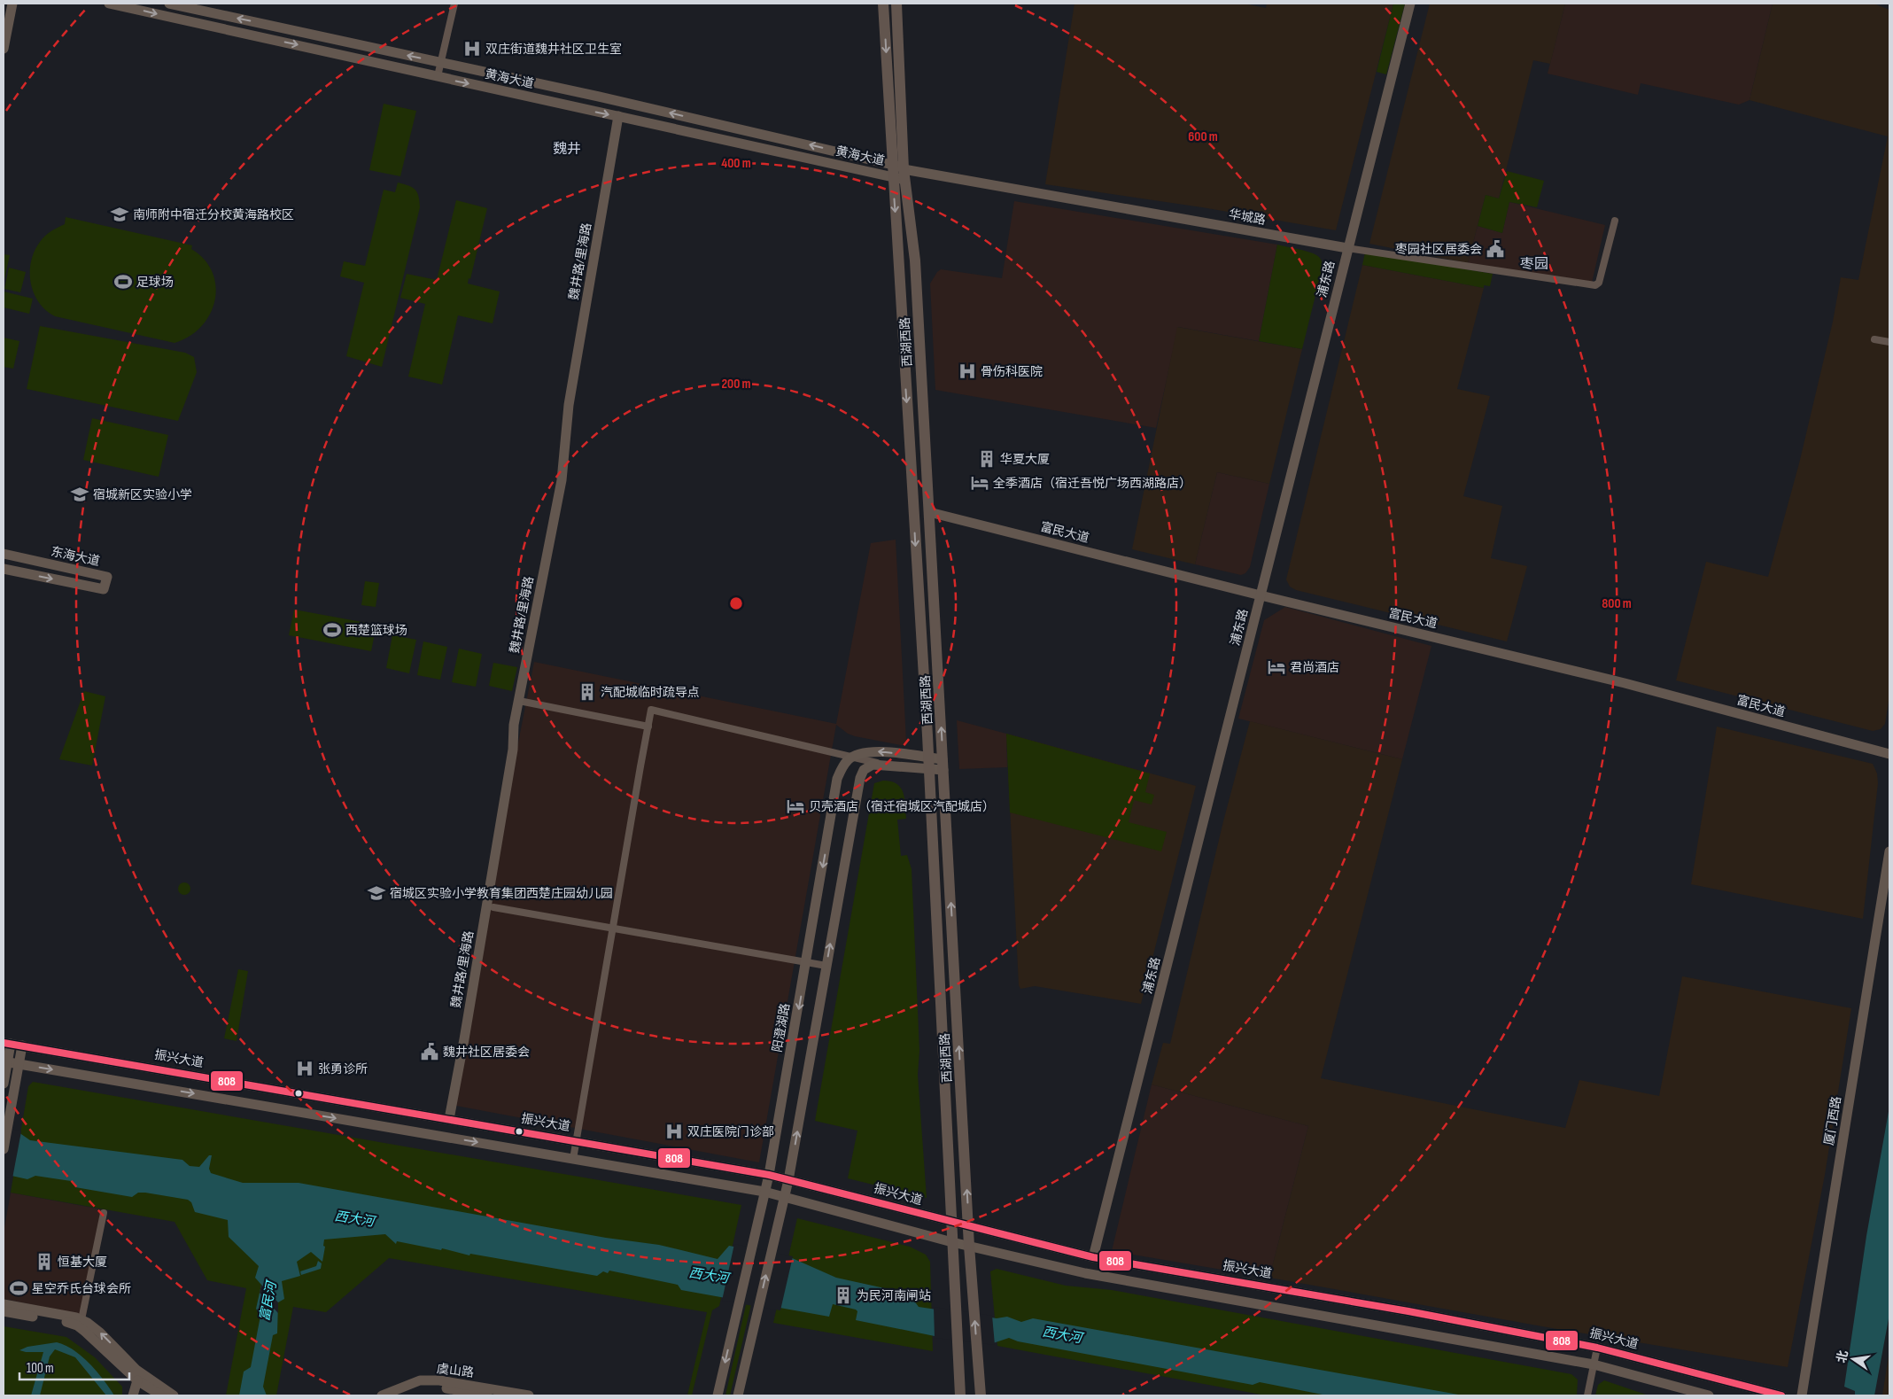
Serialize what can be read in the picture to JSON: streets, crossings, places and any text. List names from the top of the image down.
{
  "streets": {
    "main road": ["西湖西路"],
    "street": [
      "黄海大道",
      "华城路",
      "魏井路/里海路",
      "浦东路",
      "富民大道",
      "东海大道",
      "阳澄湖路",
      "振兴大道",
      "厦门西路",
      "虞山路"
    ]
  },
  "crossings": [
    ["黄海大道", "华城路"],
    ["黄海大道", "魏井路/里海路"],
    ["黄海大道", "西湖西路"],
    ["华城路", "浦东路"],
    ["华城路", "西湖西路"],
    ["魏井路/里海路", "振兴大道"],
    ["浦东路", "富民大道"],
    ["浦东路", "振兴大道"],
    ["西湖西路", "富民大道"],
    ["西湖西路", "振兴大道"],
    ["阳澄湖路", "振兴大道"]
  ],
  "districts": ["魏井", "枣园"],
  "water": ["西大河", "富民河"],
  "places": {
    "hospital": [
      "双庄街道魏井社区卫生室",
      "骨伤科医院",
      "张勇诊所",
      "双庄医院门诊部"
    ],
    "school or university": ["南师附中宿迁分校黄海路校区", "宿城新区实验小学", "宿城区实验小学教育集团西楚庄园幼儿园"],
    "public building": ["枣园社区居委会", "魏井社区居委会"],
    "sports": ["足球场", "西楚篮球场", "星空乔氏台球会所"],
    "building": [
      "华夏大厦",
      "汽配城临时疏导点",
      "恒基大厦",
      "为民河南闸站"
    ],
    "hotel": ["全季酒店（宿迁吾悦广场西湖路店）", "君尚酒店", "贝壳酒店（宿迁宿城区汽配城店）"]
  },
  "lines": ["transit line 808"],
  "scale_bar": "100 m",
  "north": "left",
  "rings": [
    "600 m",
    "400 m",
    "200 m",
    "800 m"
  ]
}
